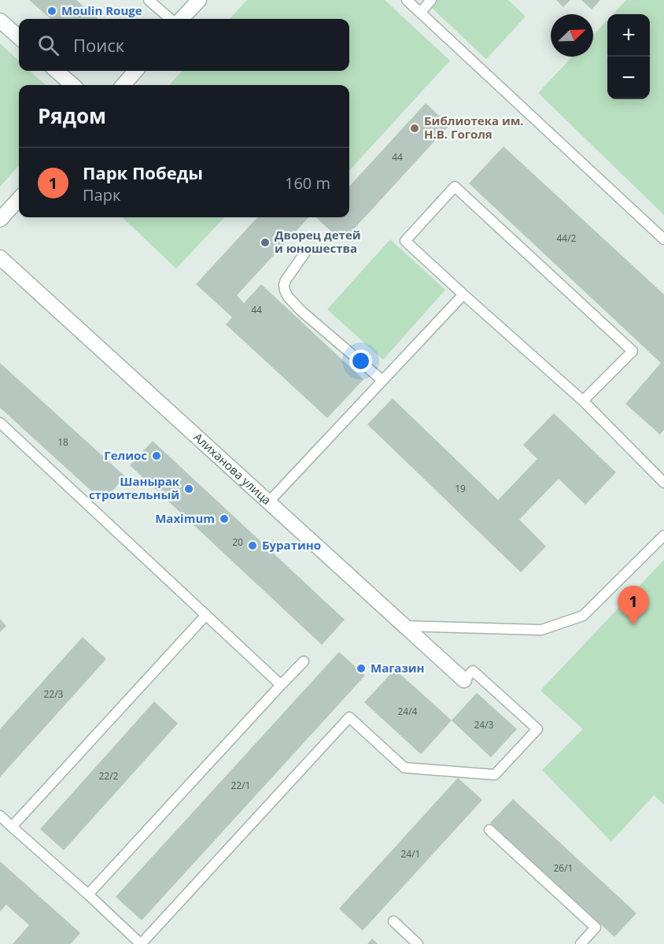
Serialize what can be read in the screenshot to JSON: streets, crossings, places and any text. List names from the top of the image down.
{
  "streets": {
    "street": ["Алиханова улица"]
  },
  "places": [
    "Moulin Rouge",
    "Библиотека им. Н.В. Гоголя",
    "Дворец детей и юношества",
    "Гелиос",
    "Шанырак строительный",
    "Maximum",
    "Буратино",
    "Магазин"
  ],
  "house_numbers": [
    "44",
    "44/2",
    "44",
    "18",
    "19",
    "20",
    "22/3",
    "24/4",
    "24/3",
    "22/2",
    "22/1",
    "24/1",
    "26/1"
  ],
  "north": "top right",
  "page": {
    "map_buttons": ["+", "−"],
    "search": "Поиск",
    "heading": "Рядом",
    "list": [
      {
        "mark": "1",
        "name": "Парк Победы",
        "note": "Парк",
        "value": "160 m"
      }
    ],
    "pins": "1"
  }
}
